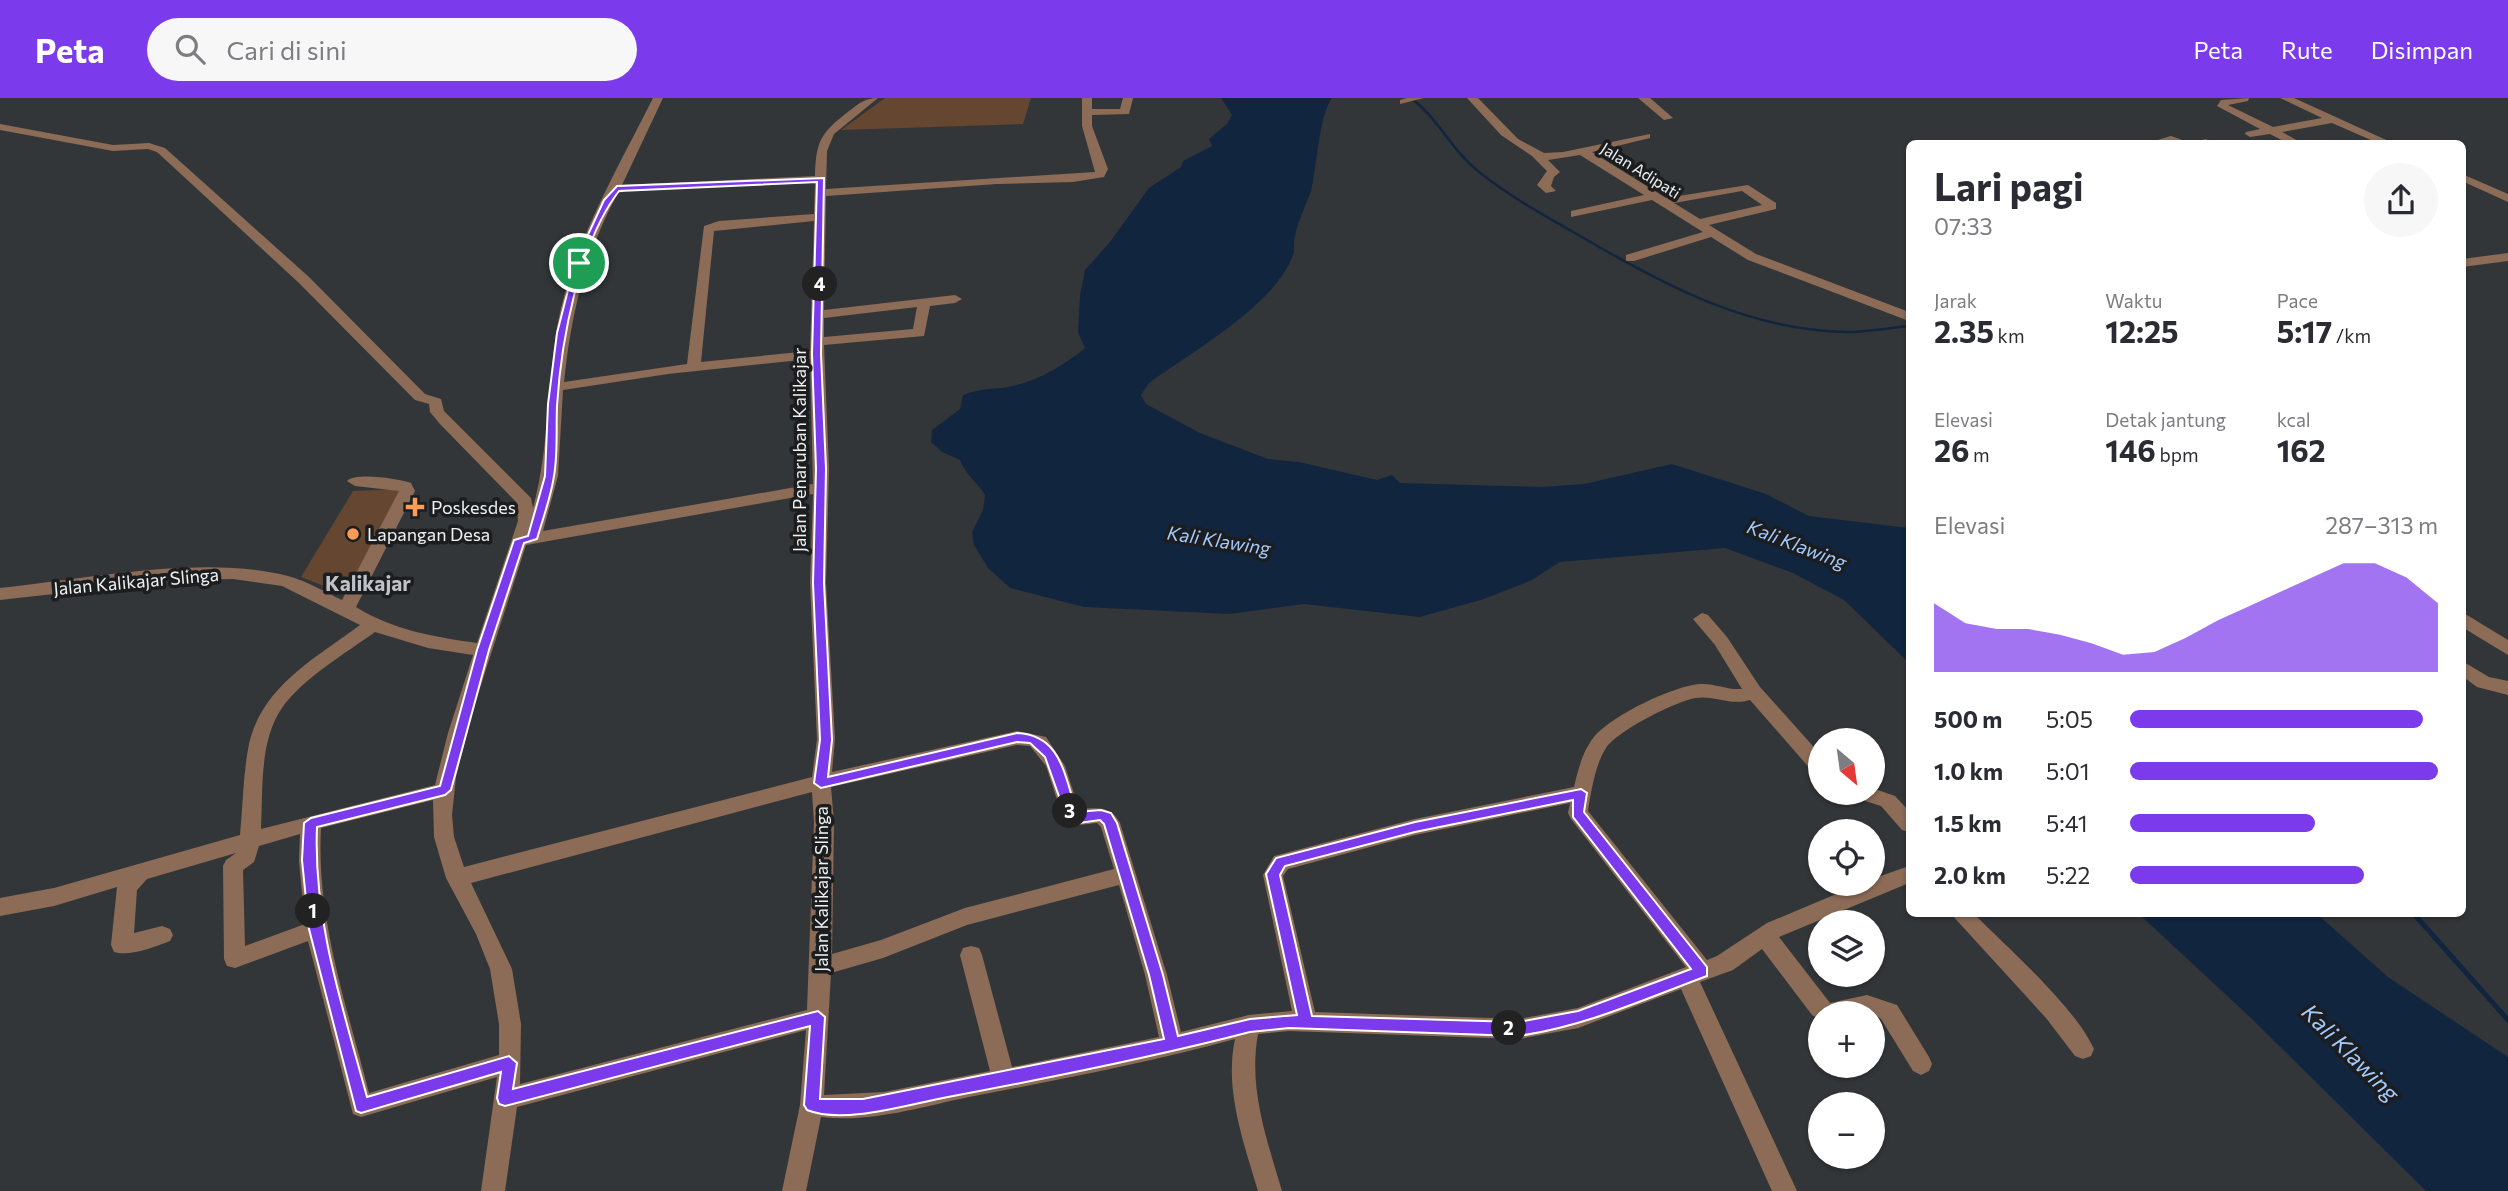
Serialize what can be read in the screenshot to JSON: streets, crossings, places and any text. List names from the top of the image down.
{
  "streets": {
    "street": ["Jalan Adipati", "Jalan Penaruban Kalikajar", "Jalan Kalikajar Slinga"]
  },
  "crossings": [
    ["Jalan Penaruban Kalikajar", "Jalan Kalikajar Slinga"]
  ],
  "districts": ["Kalikajar"],
  "water": ["Kali Klawing"],
  "places": {
    "health": ["Poskesdes"],
    "other": ["Lapangan Desa"]
  },
  "north": "bottom right",
  "page": {
    "header": "Peta",
    "search": "Cari di sini",
    "nav": ["Peta", "Rute", "Disimpan"],
    "heading": ["Lari pagi", "07:33"],
    "stats": [
      ["Jarak", "2.35 km"],
      ["Waktu", "12:25"],
      ["Pace", "5:17 /km"],
      ["Elevasi", "26 m"],
      ["Detak jantung", "146 bpm"],
      ["kcal", "162"]
    ],
    "pins": [
      "4",
      "3",
      "1",
      "2"
    ],
    "chart": ["Elevasi", "287–313 m"],
    "list": [
      {
        "name": "500 m",
        "note": "5:05"
      },
      {
        "name": "1.0 km",
        "note": "5:01"
      },
      {
        "name": "1.5 km",
        "note": "5:41"
      },
      {
        "name": "2.0 km",
        "note": "5:22"
      }
    ],
    "map_buttons": ["+", "−"]
  }
}
